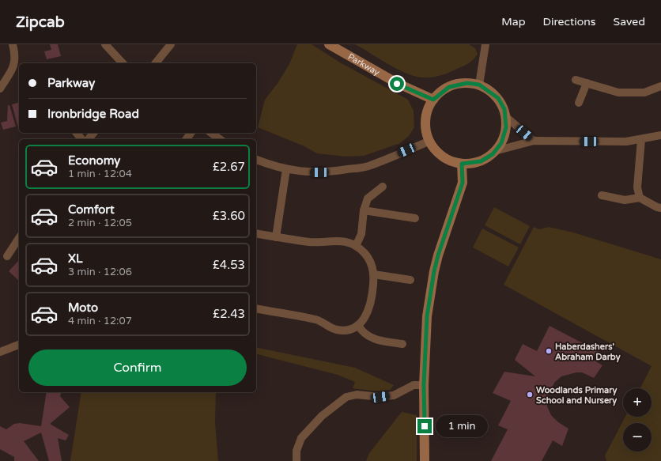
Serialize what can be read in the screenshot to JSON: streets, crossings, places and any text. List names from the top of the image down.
{
  "streets": {
    "main road": ["Parkway"]
  },
  "places": ["Haberdashers' Abraham Darby", "Woodlands Primary School and Nursery"],
  "page": {
    "header": "Zipcab",
    "nav": ["Map", "Directions", "Saved"],
    "banner": ["Parkway", "Ironbridge Road"],
    "list": [
      {
        "name": "Economy",
        "note": "1 min · 12:04",
        "value": "£2.67"
      },
      {
        "name": "Comfort",
        "note": "2 min · 12:05",
        "value": "£3.60"
      },
      {
        "name": "XL",
        "note": "3 min · 12:06",
        "value": "£4.53"
      },
      {
        "name": "Moto",
        "note": "4 min · 12:07",
        "value": "£2.43"
      }
    ],
    "buttons": "Confirm",
    "map_buttons": ["+", "−"],
    "bubble": "1 min"
  }
}
